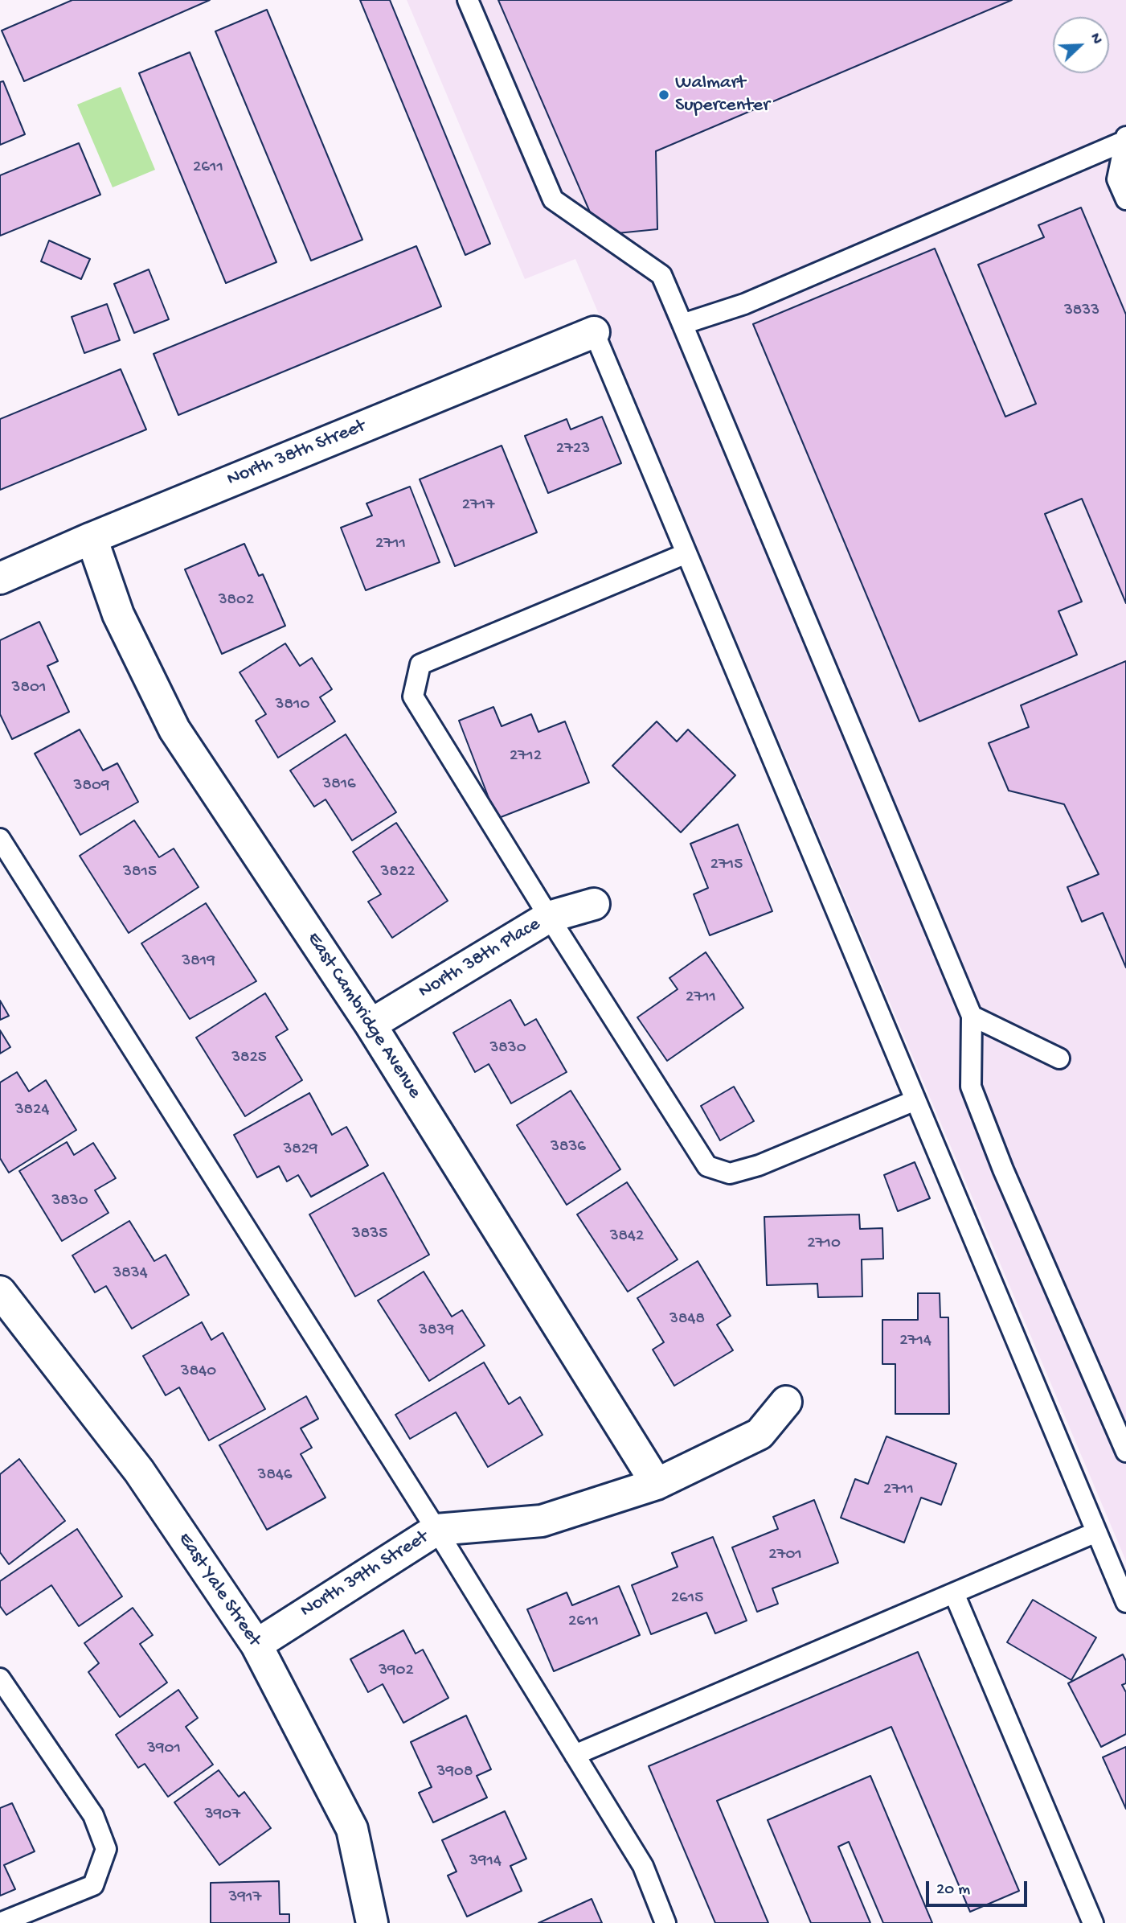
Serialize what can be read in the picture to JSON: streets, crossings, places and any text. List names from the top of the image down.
{
  "streets": {
    "street": [
      "North 38th Street",
      "North 38th Place",
      "East Cambridge Avenue",
      "North 39th Street",
      "East Yale Street"
    ]
  },
  "crossings": [
    ["North 38th Street", "East Cambridge Avenue"],
    ["North 38th Place", "East Cambridge Avenue"],
    ["East Cambridge Avenue", "North 39th Street"],
    ["North 39th Street", "East Yale Street"]
  ],
  "places": ["Walmart Supercenter"],
  "house_numbers": [
    "2611",
    "3833",
    "2723",
    "2717",
    "2711",
    "3802",
    "3801",
    "3810",
    "2712",
    "3816",
    "3809",
    "2715",
    "3815",
    "3822",
    "3819",
    "2711",
    "3830",
    "3825",
    "3824",
    "3836",
    "3829",
    "3830",
    "3835",
    "3842",
    "2710",
    "3834",
    "3848",
    "3839",
    "2714",
    "3840",
    "3846",
    "2711",
    "2701",
    "2615",
    "2611",
    "3902",
    "3901",
    "3908",
    "3907",
    "3914",
    "3917"
  ],
  "scale_bar": "20 m",
  "north": "top right"
}
